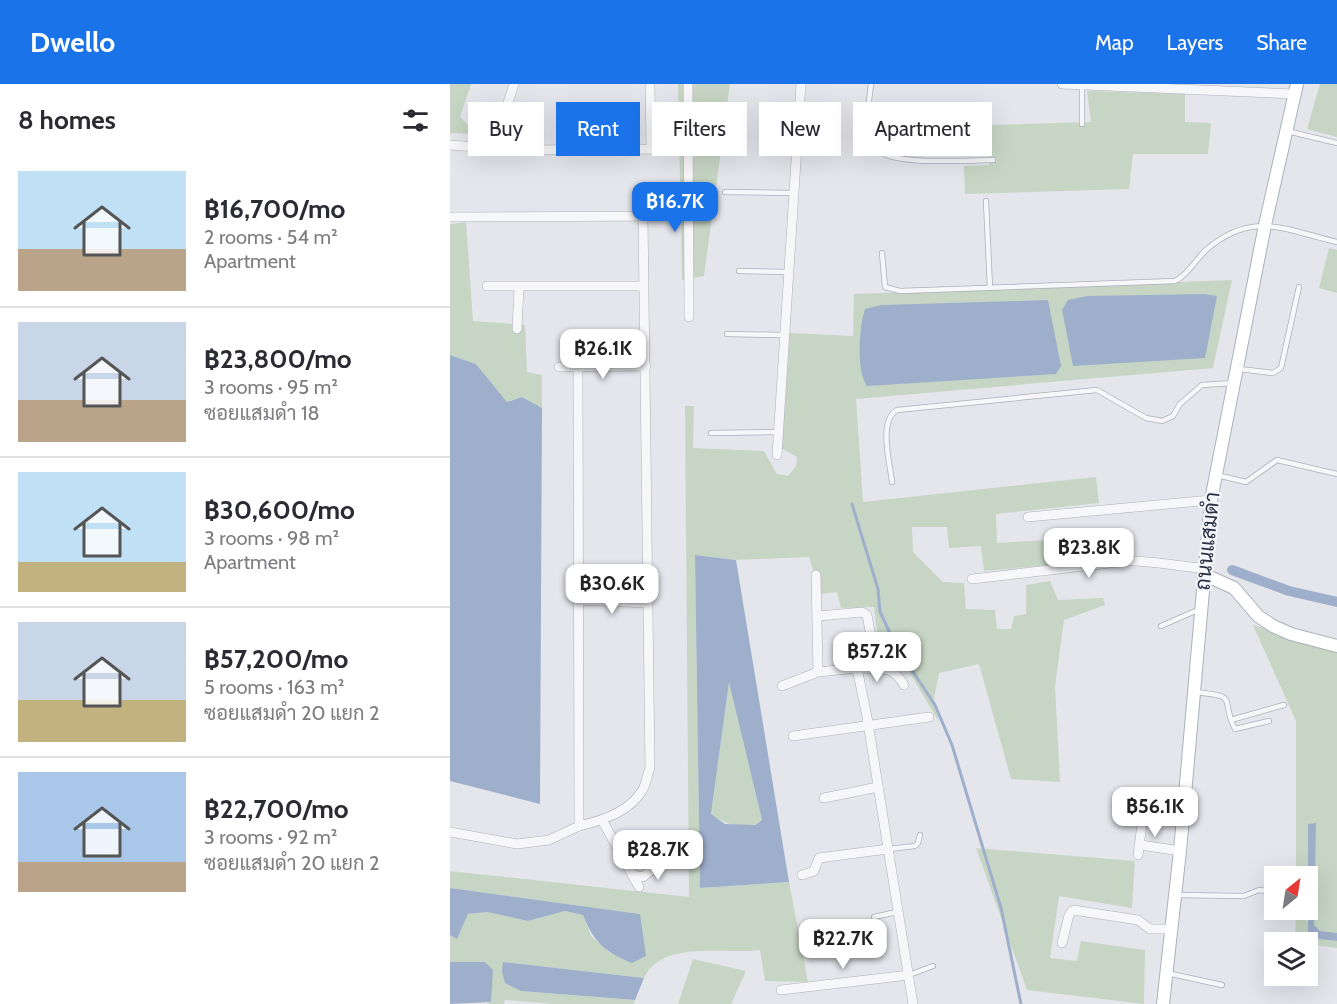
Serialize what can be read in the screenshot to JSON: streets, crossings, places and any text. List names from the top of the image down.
{
  "streets": {
    "street": ["ถนนแสมดำ"]
  },
  "north": "top right",
  "page": {
    "header": "Dwello",
    "nav": ["Map", "Layers", "Share"],
    "heading": "8 homes",
    "chip": [
      "Buy",
      "Rent",
      "Filters",
      "New",
      "Apartment"
    ],
    "list": [
      {
        "name": "฿16,700/mo",
        "note": "2 rooms · 54 m² · Apartment"
      },
      {
        "name": "฿23,800/mo",
        "note": "3 rooms · 95 m² · ซอยแสมดำ 18"
      },
      {
        "name": "฿30,600/mo",
        "note": "3 rooms · 98 m² · Apartment"
      },
      {
        "name": "฿57,200/mo",
        "note": "5 rooms · 163 m² · ซอยแสมดำ 20 แยก 2"
      },
      {
        "name": "฿22,700/mo",
        "note": "3 rooms · 92 m² · ซอยแสมดำ 20 แยก 2"
      }
    ],
    "price": [
      "฿16.7K",
      "฿26.1K",
      "฿23.8K",
      "฿30.6K",
      "฿57.2K",
      "฿56.1K",
      "฿28.7K",
      "฿22.7K"
    ]
  }
}
